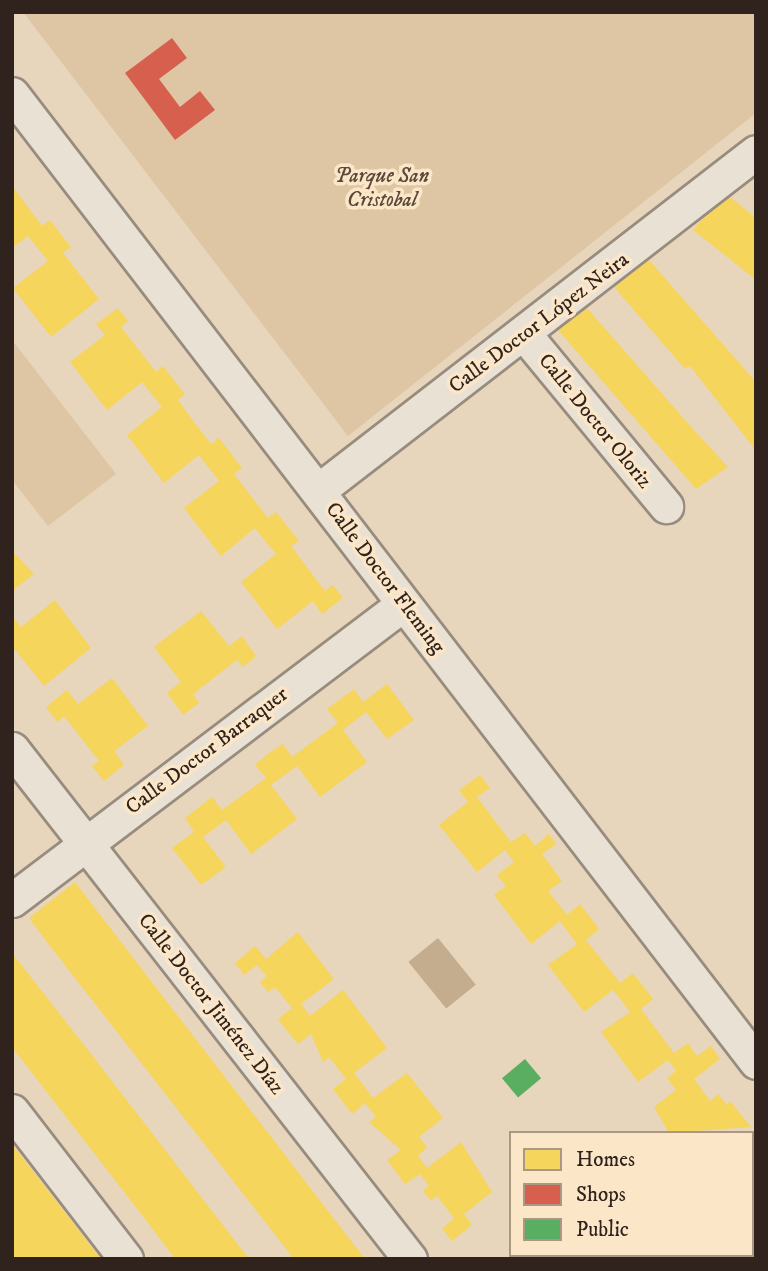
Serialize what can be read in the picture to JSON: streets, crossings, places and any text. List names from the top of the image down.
{
  "streets": {
    "street": [
      "Calle Doctor López Neira",
      "Calle Doctor Oloriz",
      "Calle Doctor Fleming",
      "Calle Doctor Barraquer",
      "Calle Doctor Jiménez Díaz"
    ]
  },
  "crossings": [
    ["Calle Doctor López Neira", "Calle Doctor Oloriz"],
    ["Calle Doctor López Neira", "Calle Doctor Fleming"],
    ["Calle Doctor Fleming", "Calle Doctor Barraquer"],
    ["Calle Doctor Barraquer", "Calle Doctor Jiménez Díaz"]
  ],
  "parks": ["Parque San Cristobal"],
  "legend": ["Homes", "Shops", "Public"]
}
